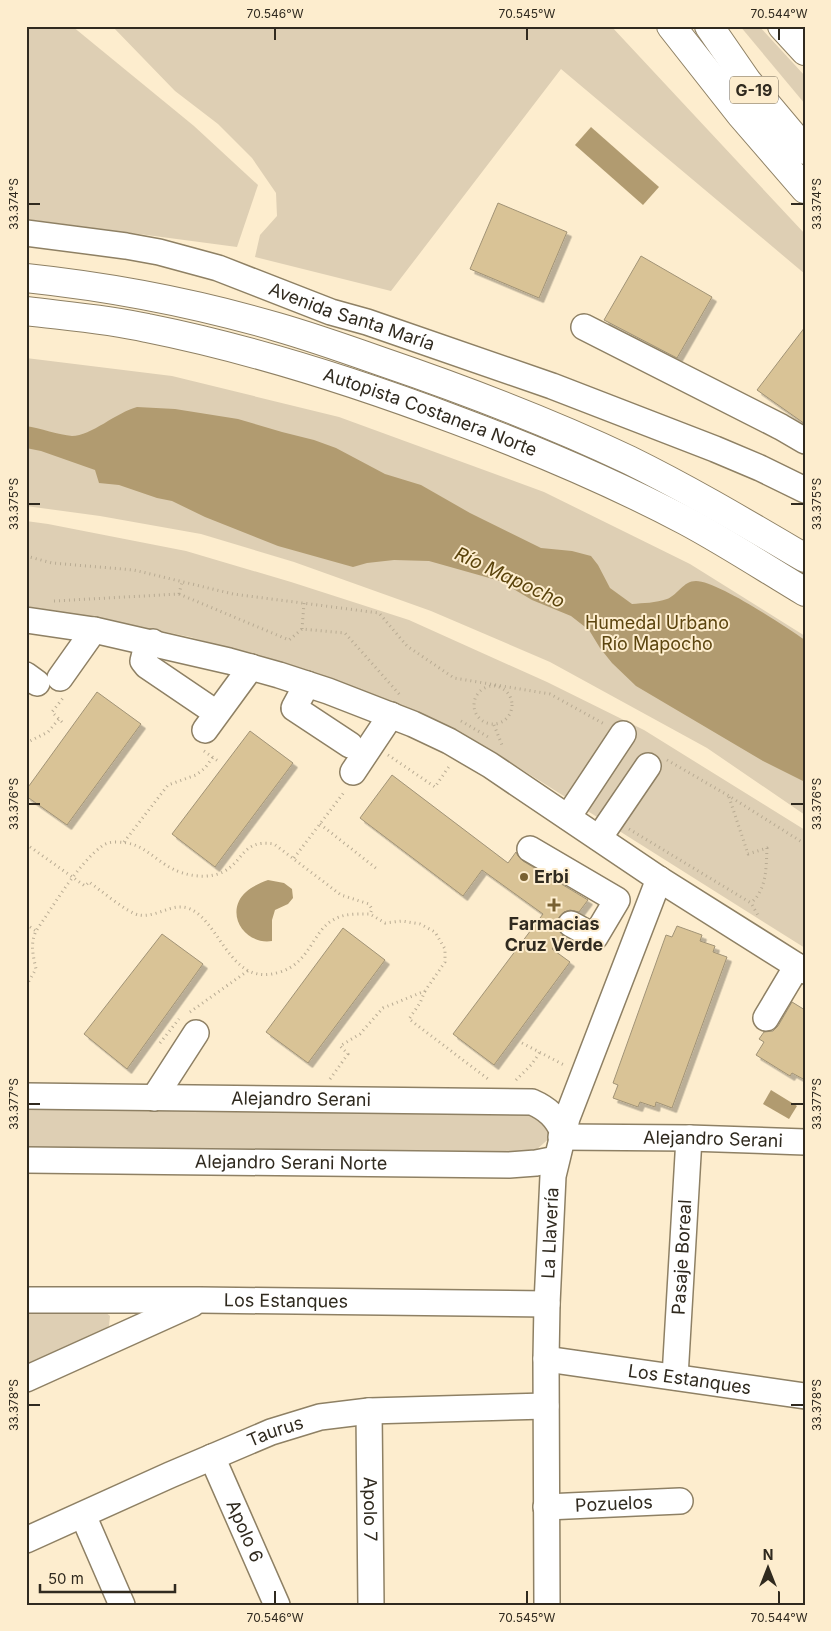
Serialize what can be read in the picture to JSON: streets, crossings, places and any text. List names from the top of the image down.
{
  "streets": {
    "main road": ["G-19", "Autopista Costanera Norte"],
    "street": [
      "Avenida Santa María",
      "Alejandro Serani",
      "Alejandro Serani Norte",
      "La Llavería",
      "Pasaje Boreal",
      "Los Estanques",
      "Taurus",
      "Pozuelos",
      "Apolo 7",
      "Apolo 6"
    ]
  },
  "crossings": [
    ["Alejandro Serani", "Alejandro Serani Norte"],
    ["Alejandro Serani", "La Llavería"],
    ["Alejandro Serani", "Pasaje Boreal"],
    ["Alejandro Serani Norte", "La Llavería"],
    ["La Llavería", "Los Estanques"],
    ["La Llavería", "Taurus"],
    ["La Llavería", "Pozuelos"],
    ["Pasaje Boreal", "Los Estanques"],
    ["Taurus", "Apolo 7"],
    ["Taurus", "Apolo 6"]
  ],
  "water": ["Río Mapocho"],
  "parks": ["Humedal Urbano Río Mapocho"],
  "places": {
    "other": ["Erbi"],
    "health": ["Farmacias Cruz Verde"]
  },
  "scale_bar": "50 m",
  "north": "top",
  "coordinates": [
    "70.546°W",
    "70.545°W",
    "70.544°W",
    "33.374°S",
    "33.375°S",
    "33.376°S",
    "33.377°S",
    "33.378°S"
  ]
}
